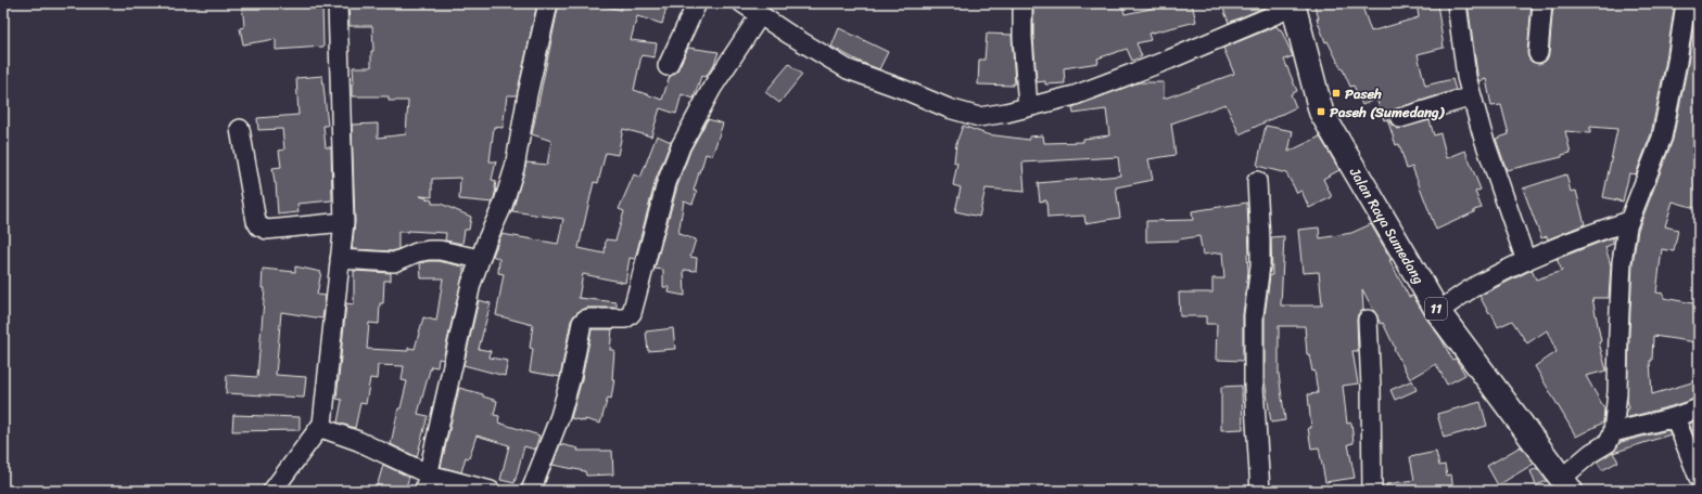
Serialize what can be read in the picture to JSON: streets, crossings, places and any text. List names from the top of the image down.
{
  "streets": {
    "highway": ["Jalan Raya Sumedang", "11"]
  },
  "places": {
    "transit": ["Paseh", "Paseh (Sumedang)"]
  }
}
